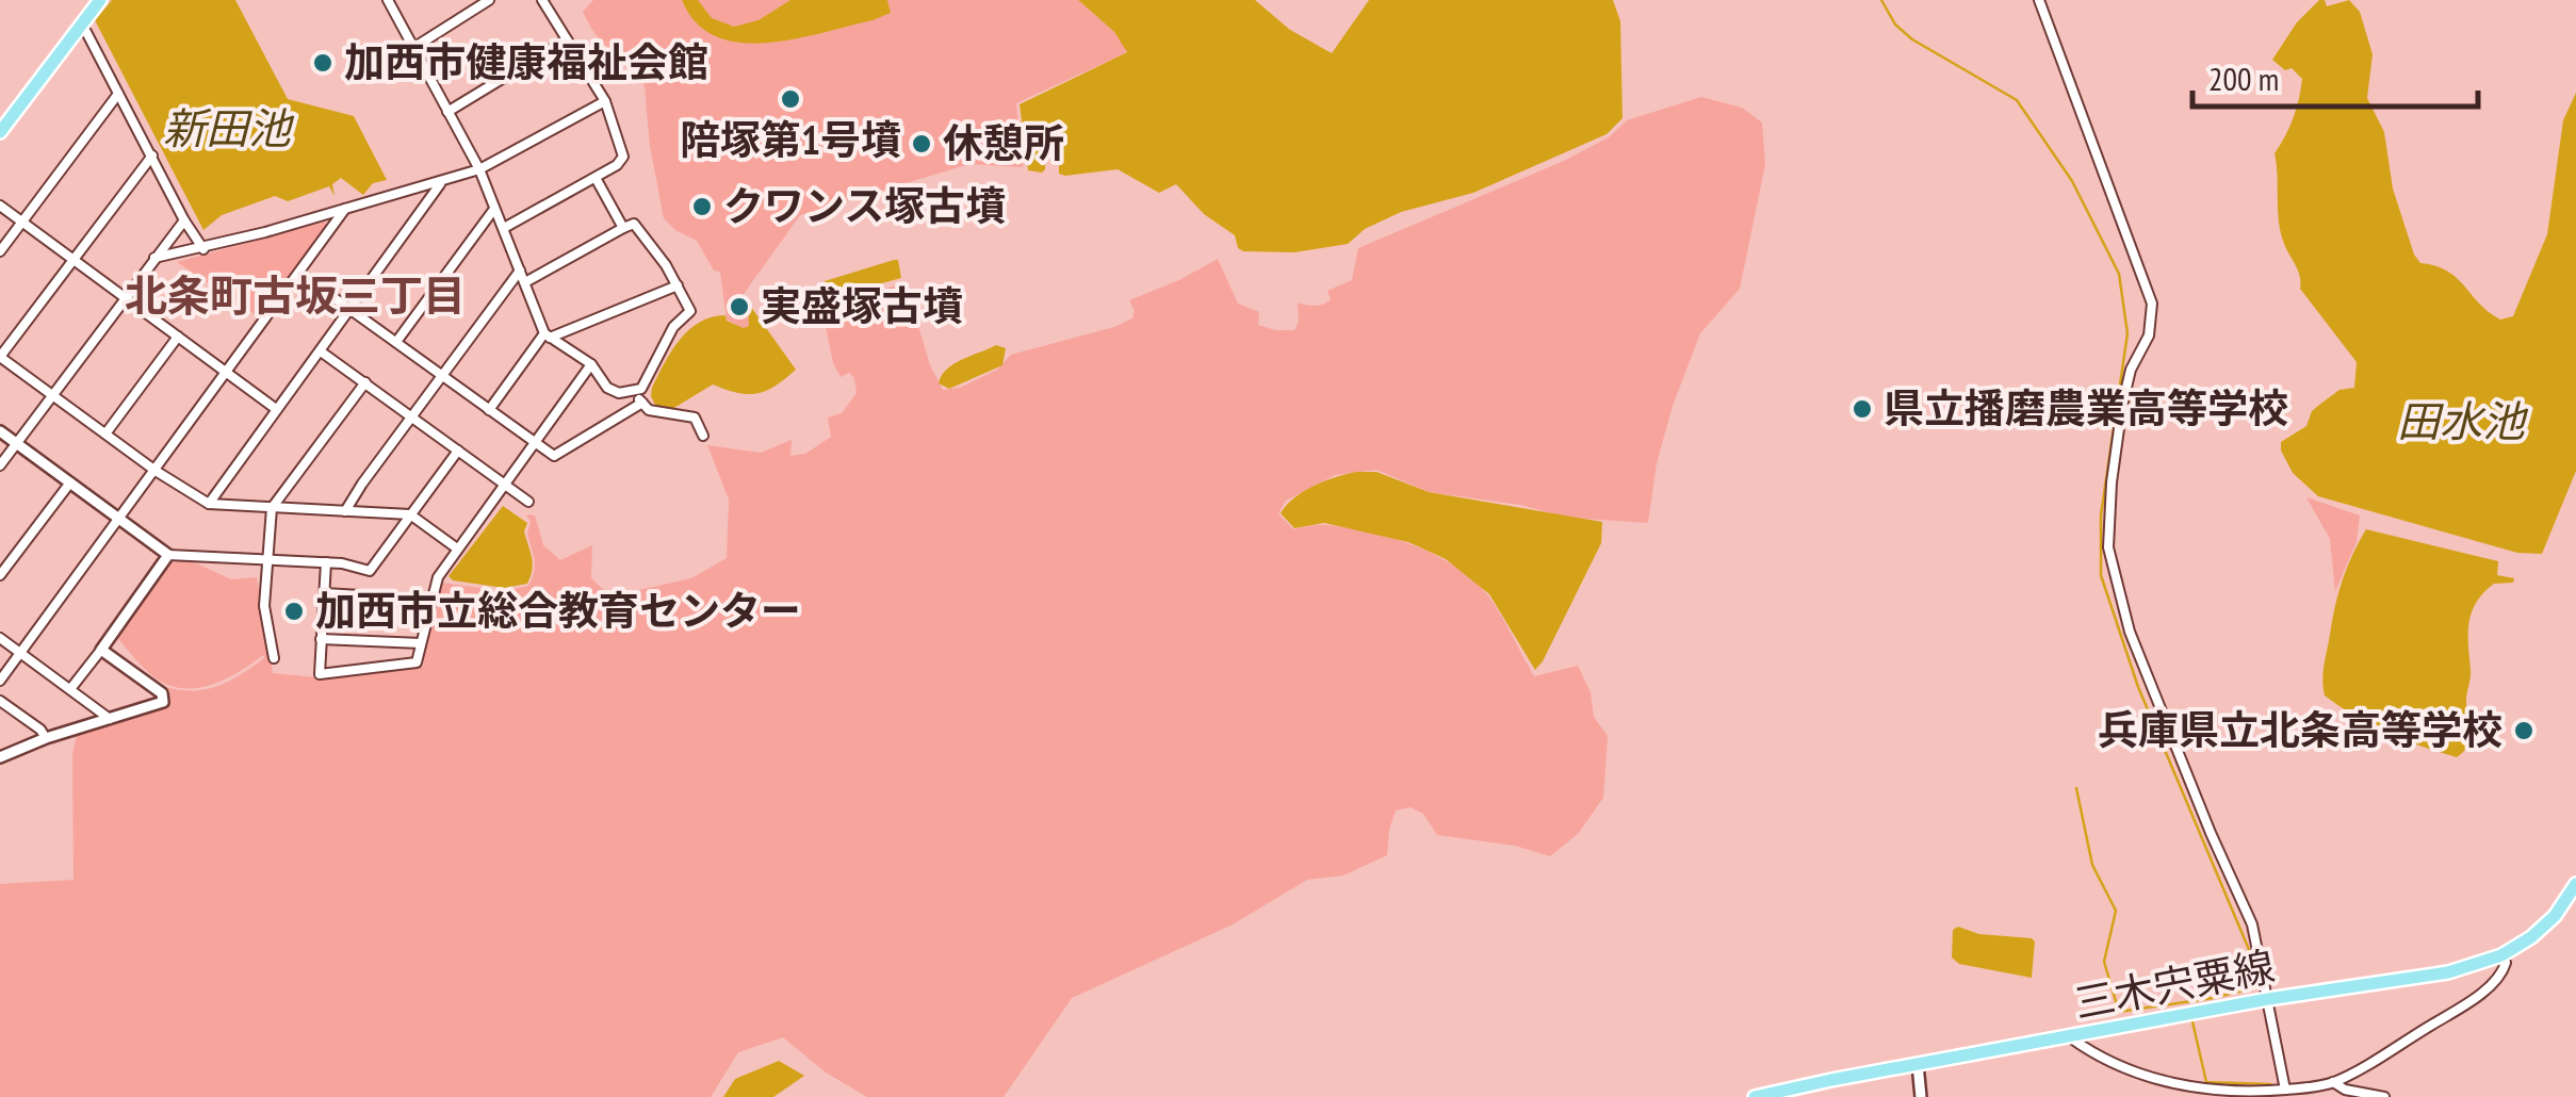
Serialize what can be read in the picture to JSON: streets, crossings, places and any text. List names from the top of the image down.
{
  "streets": {
    "main road": ["三木宍粟線"]
  },
  "districts": ["北条町古坂三丁目"],
  "water": ["新田池", "田水池"],
  "places": [
    "加西市健康福祉会館",
    "陪塚第1号墳",
    "休憩所",
    "クワンス塚古墳",
    "実盛塚古墳",
    "県立播磨農業高等学校",
    "加西市立総合教育センター",
    "兵庫県立北条高等学校"
  ],
  "scale_bar": "200 m"
}
